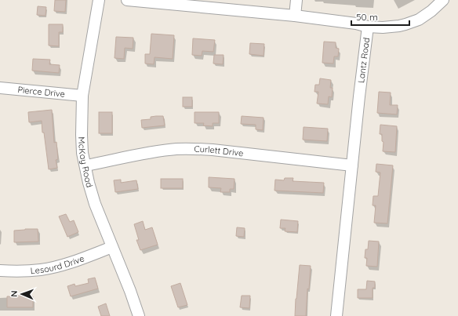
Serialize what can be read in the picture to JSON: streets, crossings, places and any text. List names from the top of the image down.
{
  "streets": {
    "street": [
      "Lantz Road",
      "Pierce Drive",
      "Curlett Drive",
      "McKay Road",
      "Lesourd Drive"
    ]
  },
  "crossings": [
    ["Lantz Road", "Curlett Drive"],
    ["Pierce Drive", "McKay Road"],
    ["Curlett Drive", "McKay Road"],
    ["McKay Road", "Lesourd Drive"]
  ],
  "scale_bar": "50 m",
  "north": "left"
}
